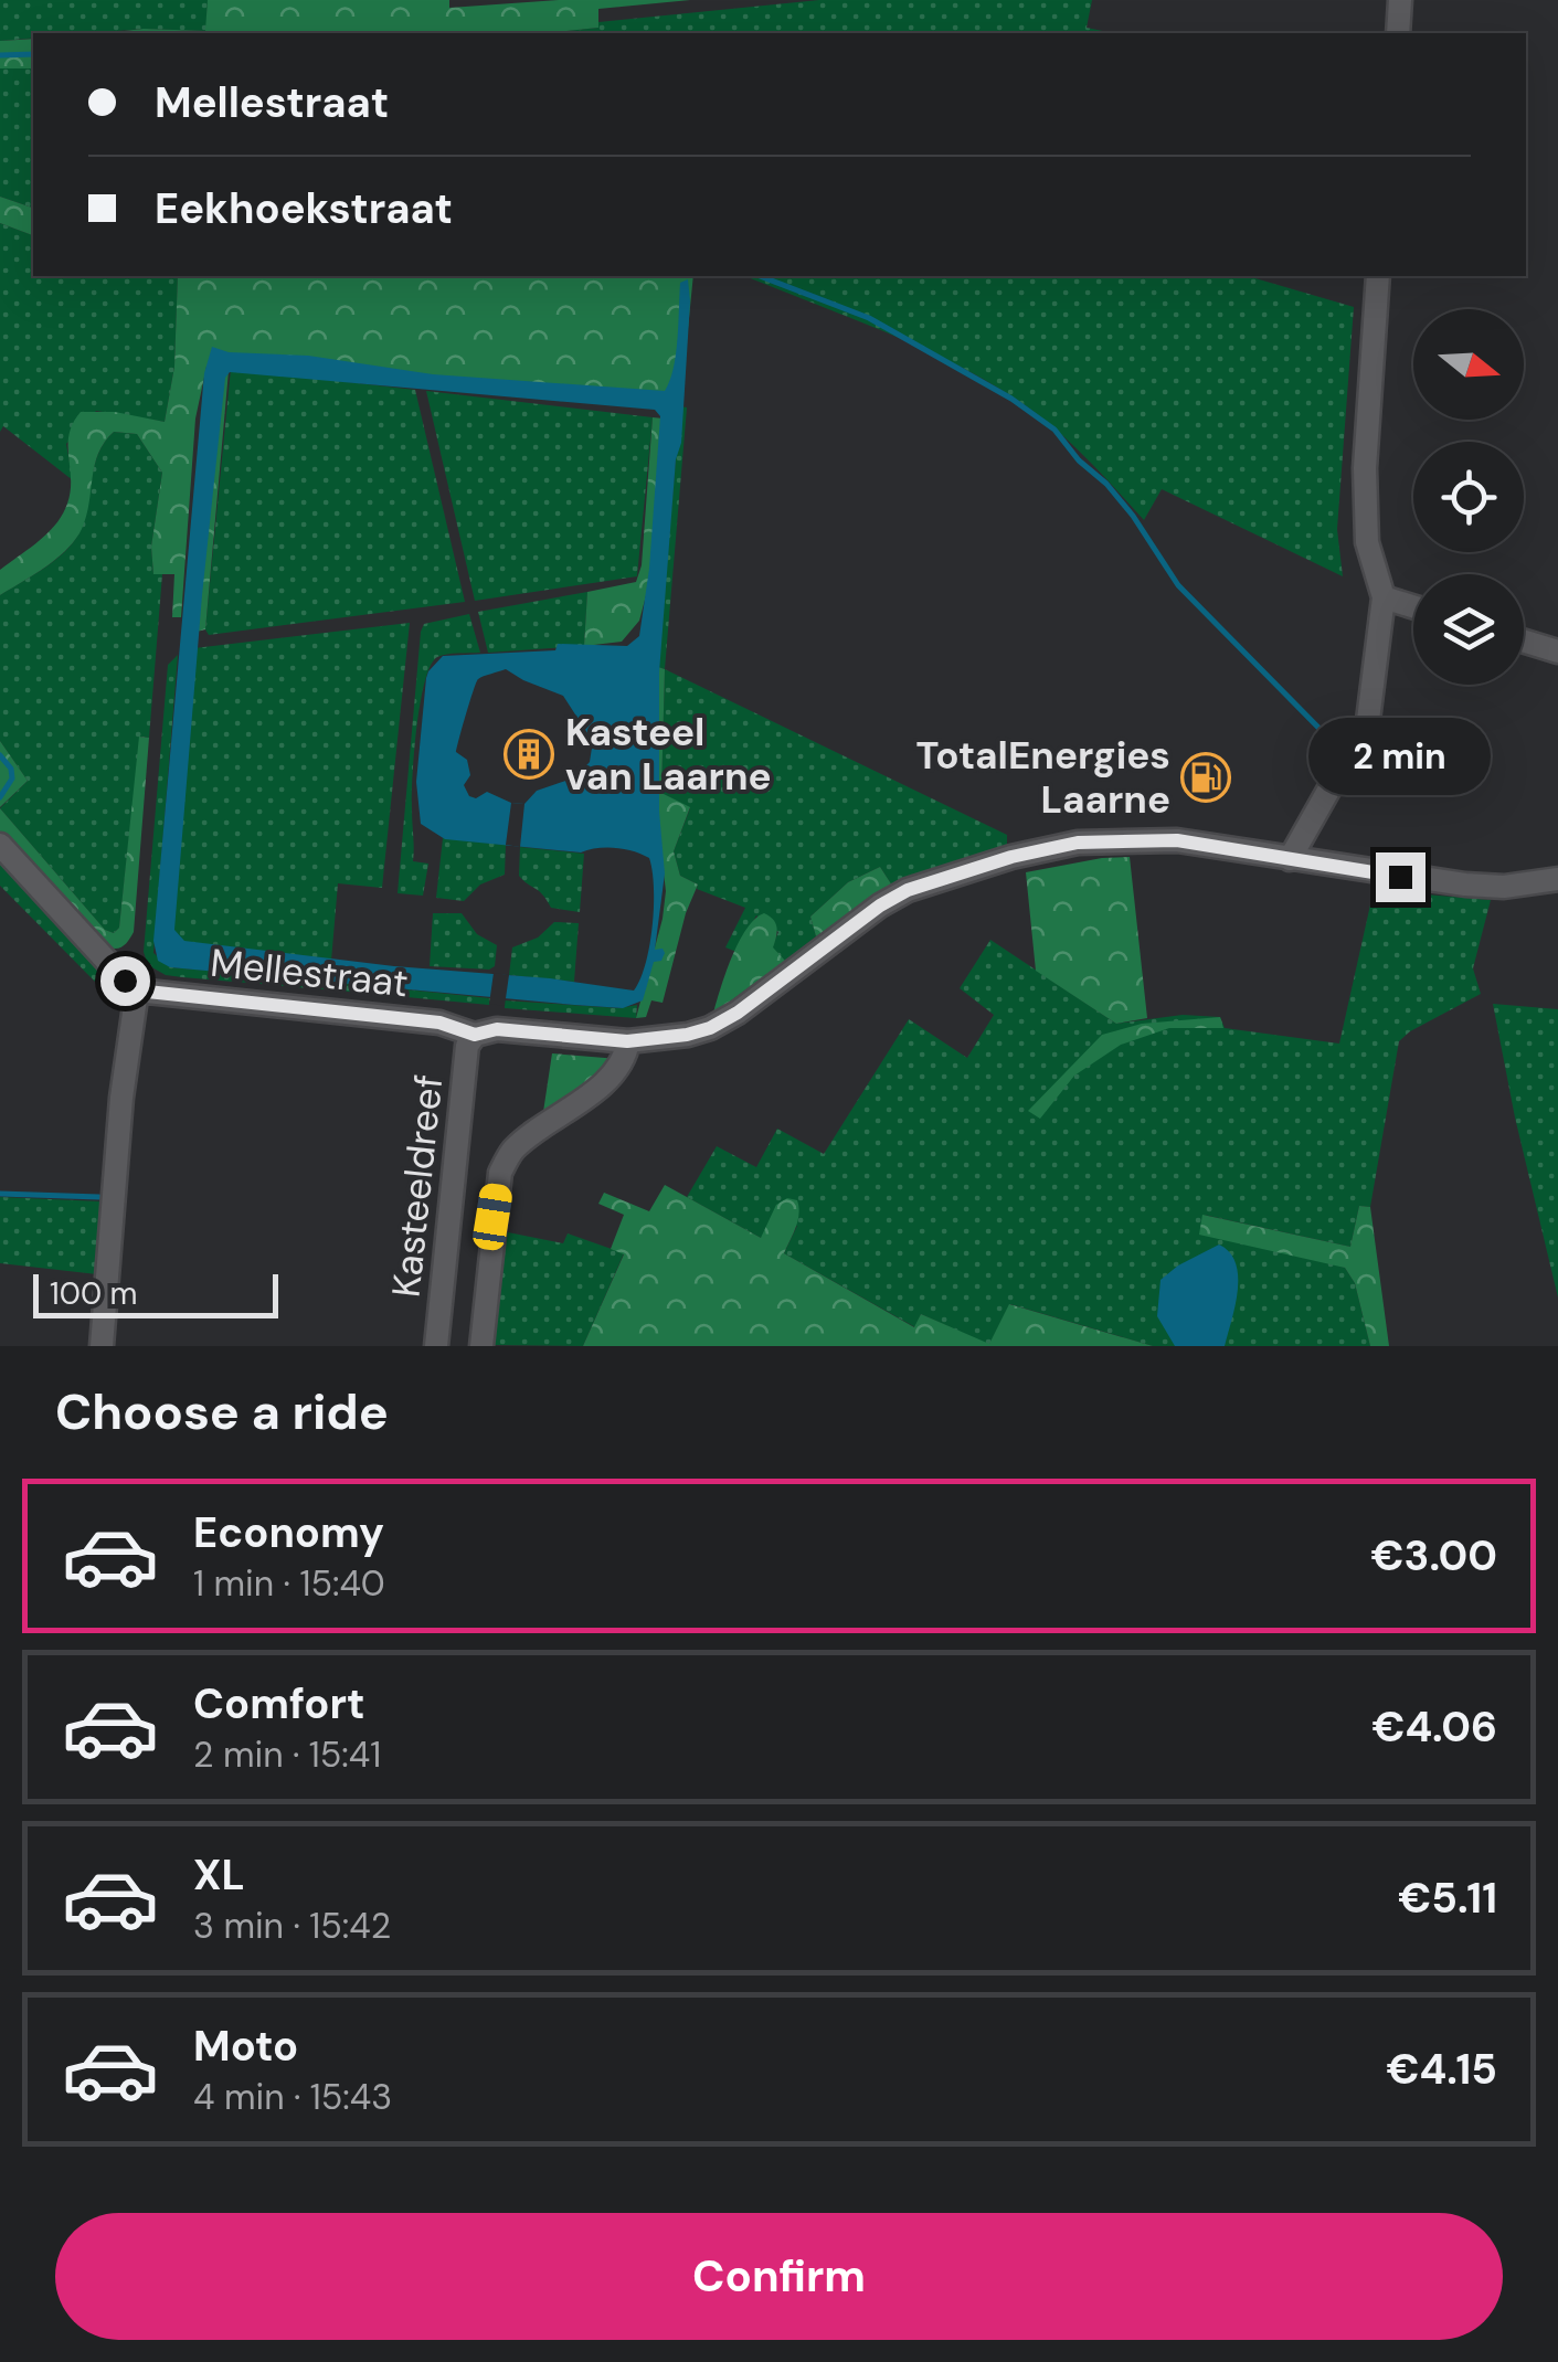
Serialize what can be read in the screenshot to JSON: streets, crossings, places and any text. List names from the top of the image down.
{
  "streets": {
    "street": ["Mellestraat", "Kasteeldreef"]
  },
  "crossings": [
    ["Mellestraat", "Kasteeldreef"]
  ],
  "places": {
    "building": ["Kasteel van Laarne"],
    "fuel station": ["TotalEnergies Laarne"]
  },
  "scale_bar": "100 m",
  "north": "right",
  "page": {
    "banner": ["Mellestraat", "Eekhoekstraat"],
    "bubble": "2 min",
    "scale": "100 m",
    "heading": "Choose a ride",
    "list": [
      {
        "name": "Economy",
        "note": "1 min · 15:40",
        "value": "€3.00"
      },
      {
        "name": "Comfort",
        "note": "2 min · 15:41",
        "value": "€4.06"
      },
      {
        "name": "XL",
        "note": "3 min · 15:42",
        "value": "€5.11"
      },
      {
        "name": "Moto",
        "note": "4 min · 15:43",
        "value": "€4.15"
      }
    ],
    "buttons": "Confirm"
  }
}
